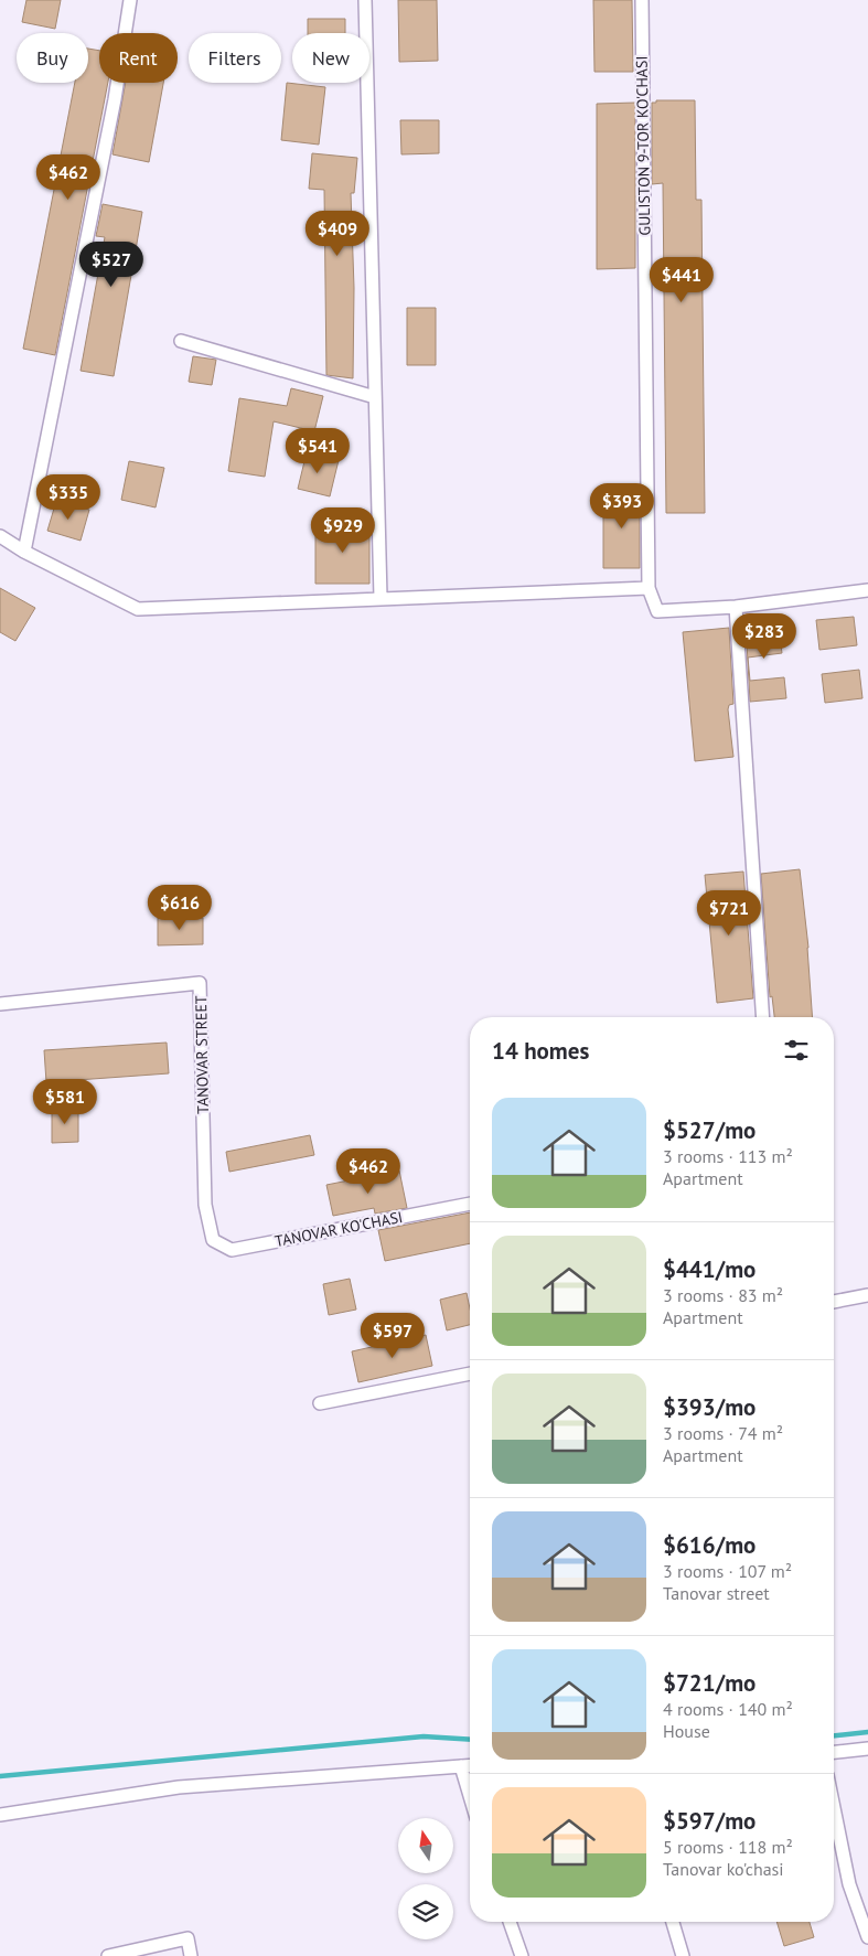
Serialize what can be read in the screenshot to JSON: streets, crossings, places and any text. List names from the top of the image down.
{
  "streets": {
    "street": ["GULISTON 9-TOR KO'CHASI", "TANOVAR STREET"]
  },
  "north": "top",
  "page": {
    "chip": [
      "Buy",
      "Rent",
      "Filters",
      "New"
    ],
    "price": [
      "$462",
      "$409",
      "$527",
      "$441",
      "$541",
      "$335",
      "$393",
      "$929",
      "$283",
      "$616",
      "$721",
      "$581",
      "$462",
      "$597"
    ],
    "heading": "14 homes",
    "list": [
      {
        "name": "$527/mo",
        "note": "3 rooms · 113 m² · Apartment"
      },
      {
        "name": "$441/mo",
        "note": "3 rooms · 83 m² · Apartment"
      },
      {
        "name": "$393/mo",
        "note": "3 rooms · 74 m² · Apartment"
      },
      {
        "name": "$616/mo",
        "note": "3 rooms · 107 m² · Tanovar street"
      },
      {
        "name": "$721/mo",
        "note": "4 rooms · 140 m² · House"
      },
      {
        "name": "$597/mo",
        "note": "5 rooms · 118 m² · Tanovar ko'chasi"
      }
    ]
  }
}
